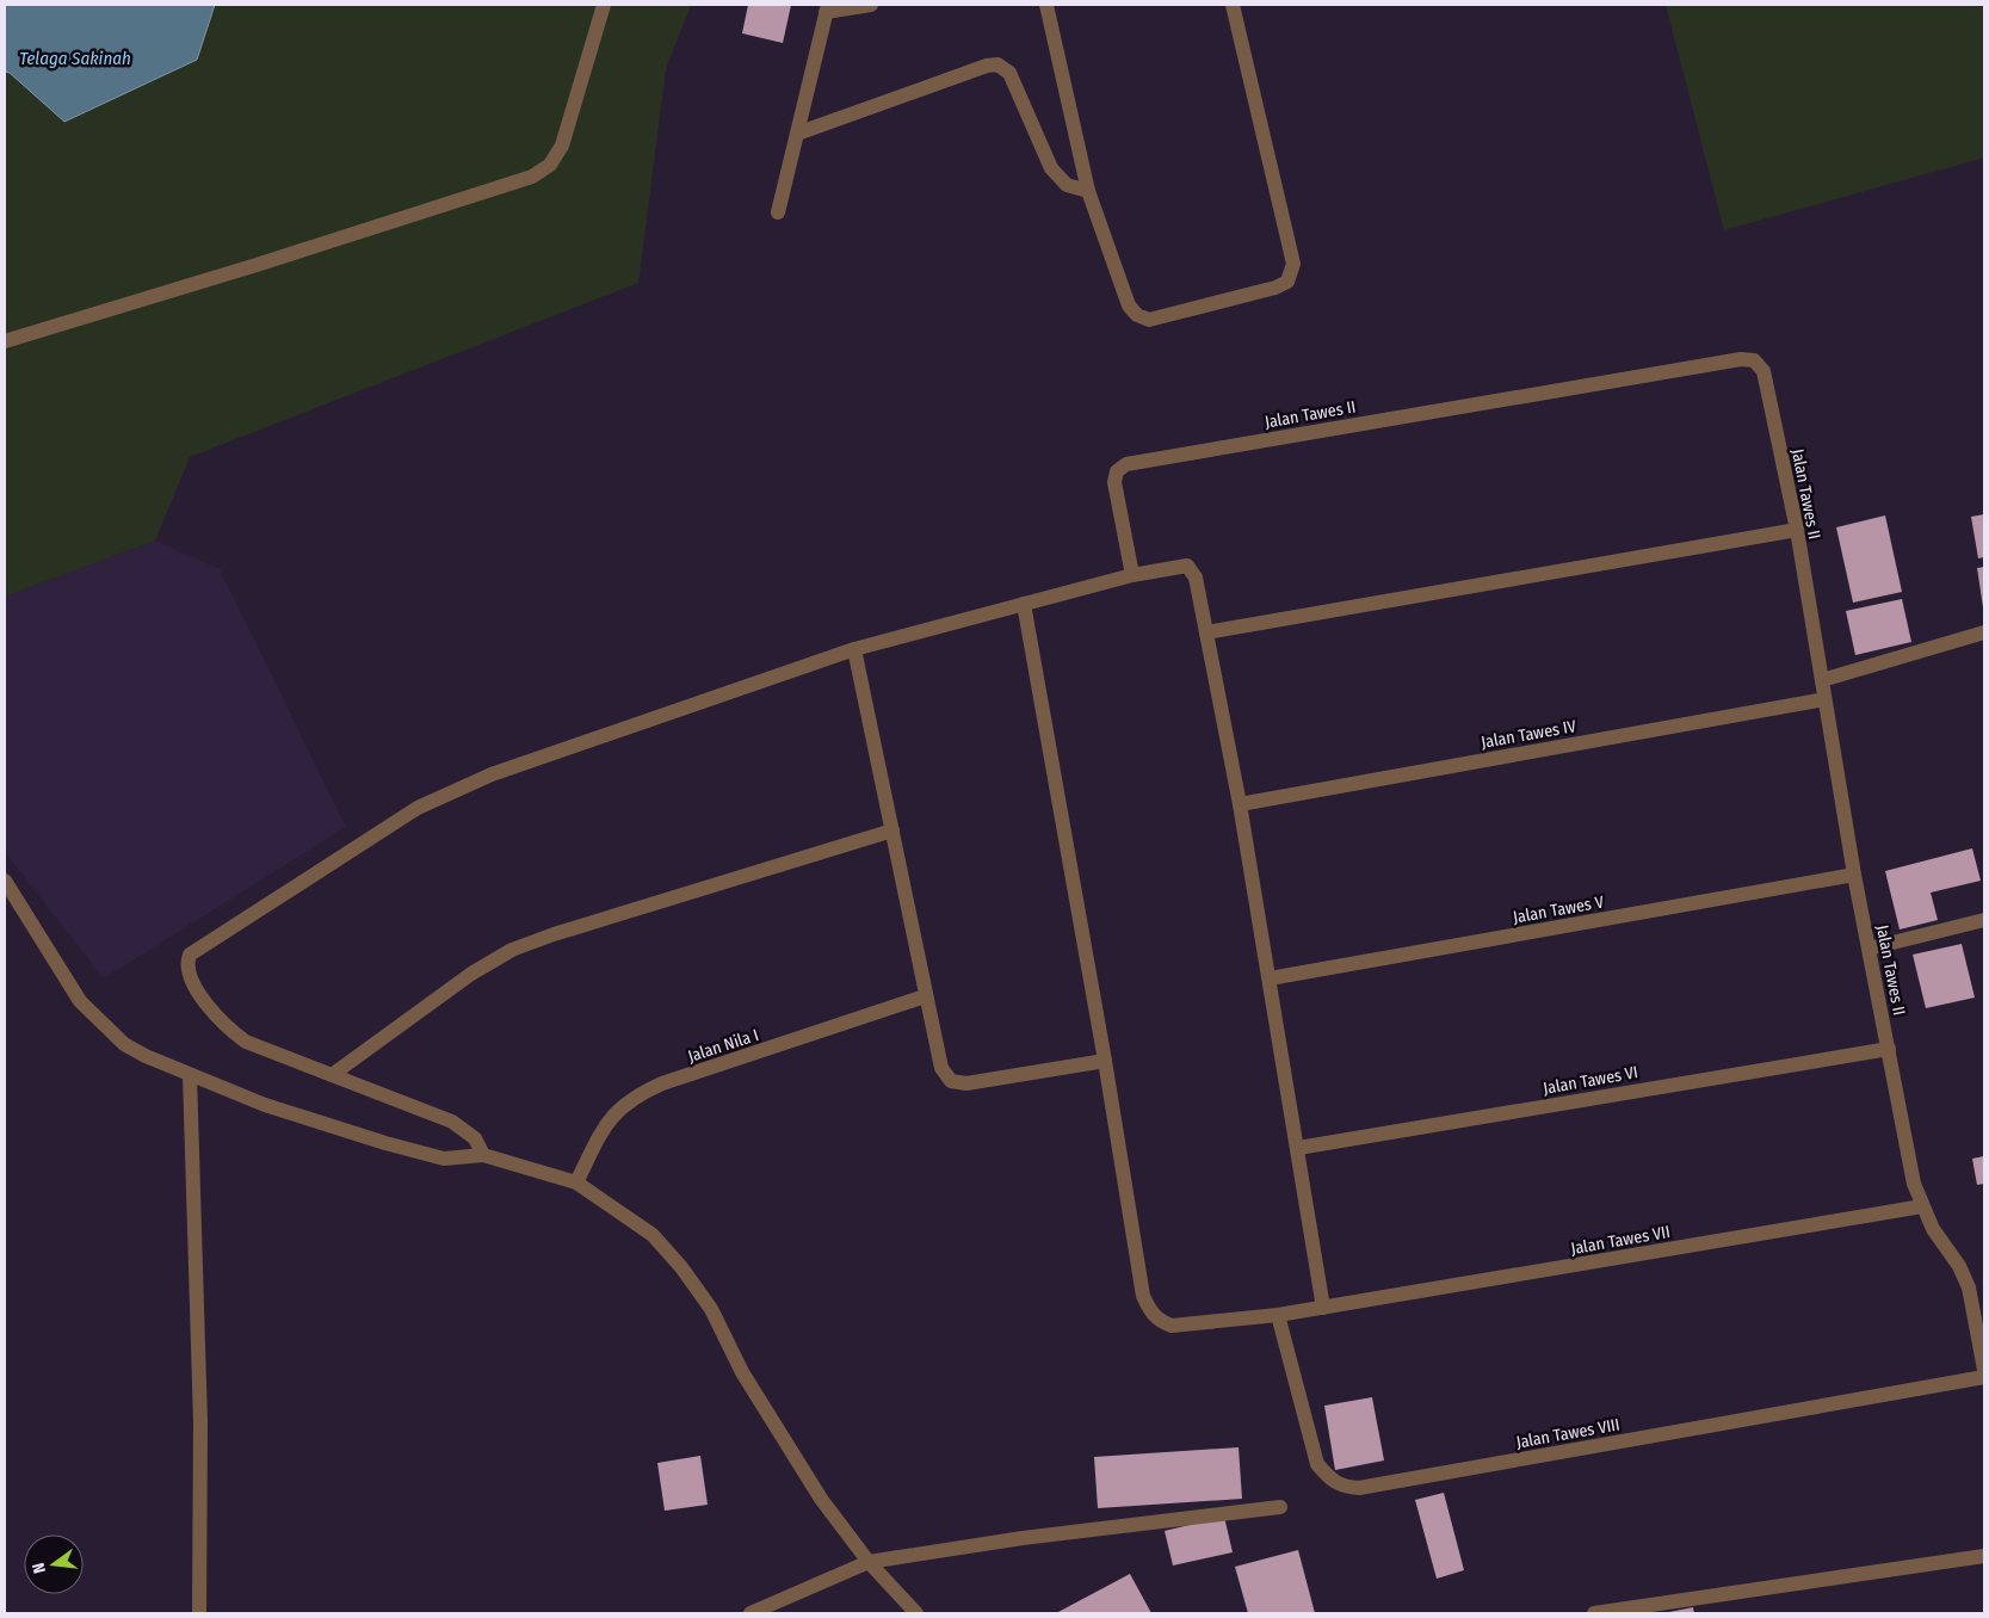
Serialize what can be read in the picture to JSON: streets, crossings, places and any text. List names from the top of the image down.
{
  "streets": {
    "street": [
      "Jalan Tawes II",
      "Jalan Tawes IV",
      "Jalan Tawes V",
      "Jalan Nila I",
      "Jalan Tawes VI",
      "Jalan Tawes VII",
      "Jalan Tawes VIII"
    ]
  },
  "crossings": [
    ["Jalan Tawes II", "Jalan Tawes IV"],
    ["Jalan Tawes II", "Jalan Tawes V"],
    ["Jalan Tawes II", "Jalan Tawes VI"],
    ["Jalan Tawes II", "Jalan Tawes VII"],
    ["Jalan Tawes VII", "Jalan Tawes VIII"]
  ],
  "water": ["Telaga Sakinah"],
  "north": "left"
}
